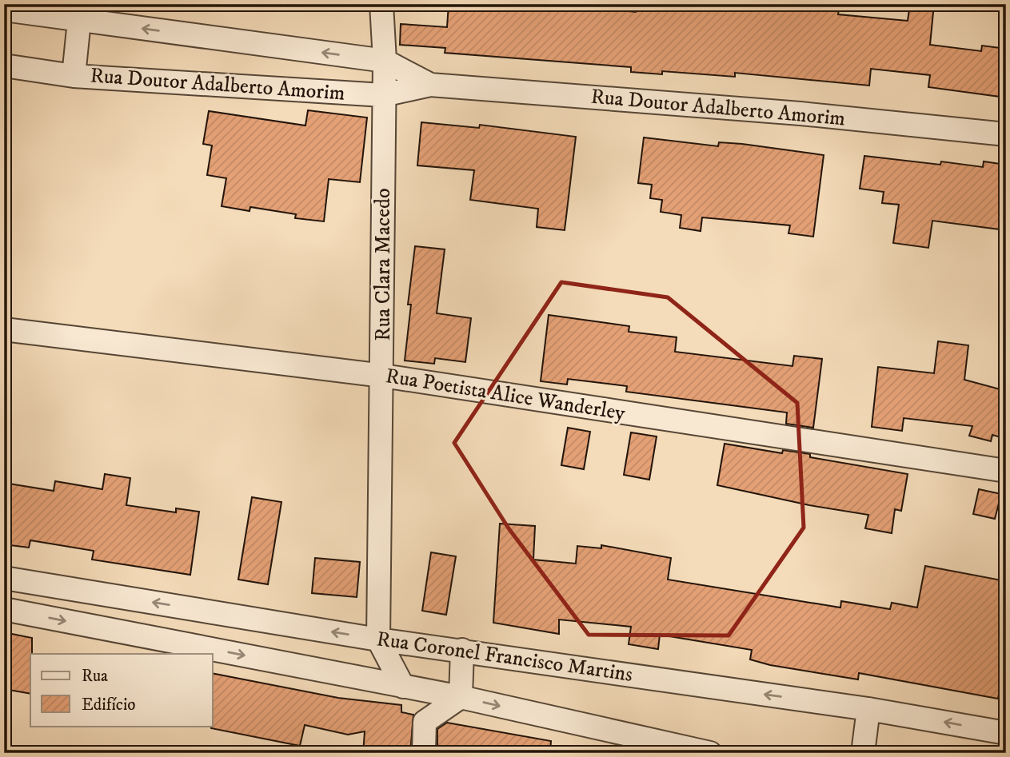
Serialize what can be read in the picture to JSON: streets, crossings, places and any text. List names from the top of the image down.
{
  "streets": {
    "street": [
      "Rua Doutor Adalberto Amorim",
      "Rua Clara Macedo",
      "Rua Poetista Alice Wanderley",
      "Rua Coronel Francisco Martins"
    ]
  },
  "crossings": [
    ["Rua Doutor Adalberto Amorim", "Rua Clara Macedo"],
    ["Rua Clara Macedo", "Rua Poetista Alice Wanderley"],
    ["Rua Clara Macedo", "Rua Coronel Francisco Martins"]
  ],
  "legend": ["Rua", "Edifício"]
}
